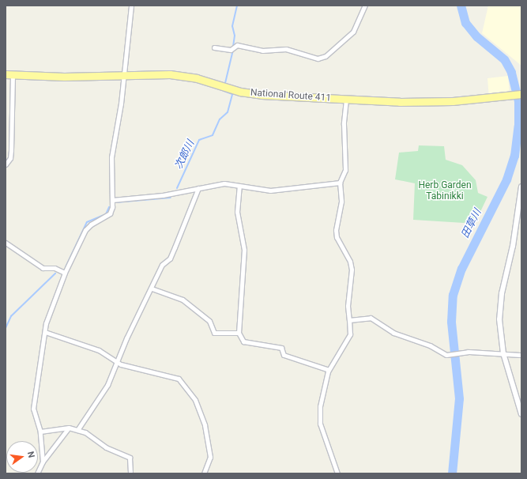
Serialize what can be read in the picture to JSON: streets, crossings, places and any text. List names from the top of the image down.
{
  "streets": {
    "highway": ["National Route 411"]
  },
  "water": ["次郎川", "田草川"],
  "parks": ["Herb Garden Tabinikki"],
  "north": "right"
}
